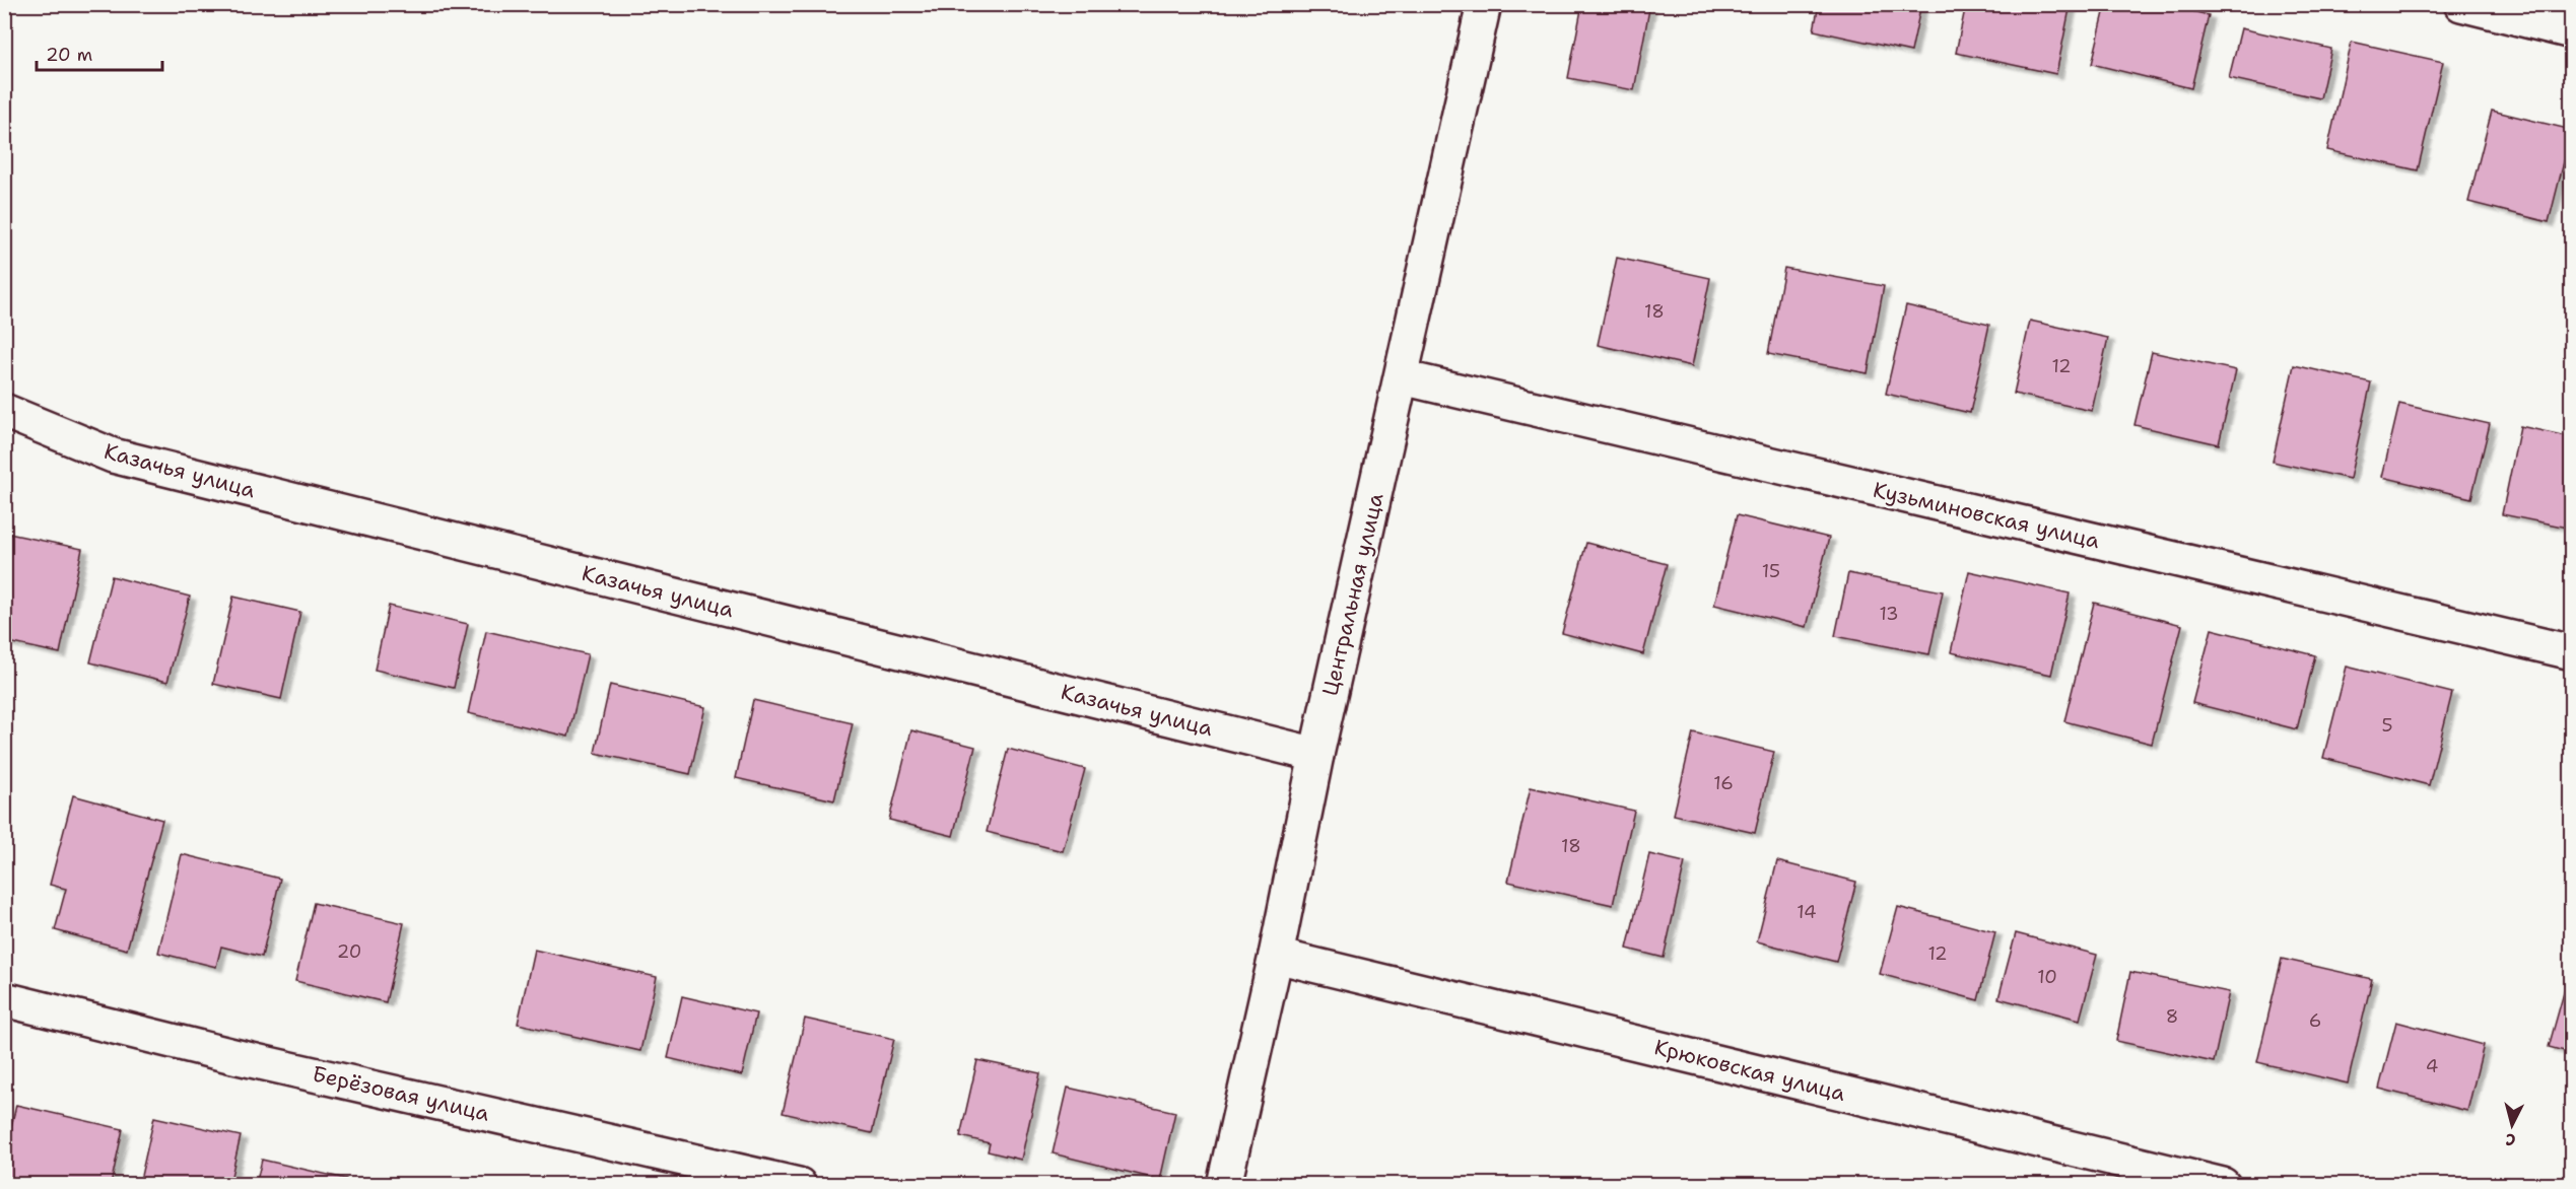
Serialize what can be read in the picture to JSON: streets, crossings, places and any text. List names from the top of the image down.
{
  "streets": {
    "street": [
      "Казачья улица",
      "Кузьминовская улица",
      "Центральная улица",
      "Крюковская улица",
      "Берёзовая улица"
    ]
  },
  "crossings": [
    ["Казачья улица", "Центральная улица"],
    ["Кузьминовская улица", "Центральная улица"],
    ["Центральная улица", "Крюковская улица"]
  ],
  "house_numbers": [
    "18",
    "12",
    "15",
    "13",
    "5",
    "16",
    "18",
    "14",
    "20",
    "12",
    "10",
    "8",
    "6",
    "4"
  ],
  "scale_bar": "20 m",
  "north": "bottom"
}
